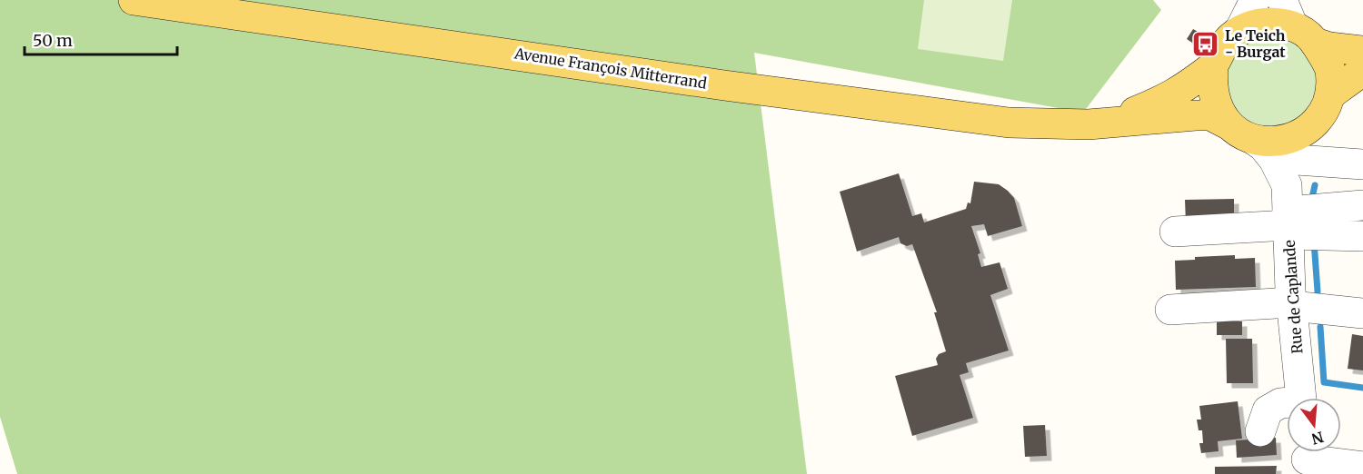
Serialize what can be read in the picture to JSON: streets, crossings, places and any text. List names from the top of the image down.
{
  "streets": {
    "main road": ["Avenue François Mitterrand"],
    "street": ["Rue de Caplande"]
  },
  "crossings": [
    ["Avenue François Mitterrand", "Rue de Caplande"]
  ],
  "places": {
    "bus stop": ["Le Teich - Burgat"]
  },
  "scale_bar": "50 m",
  "north": "bottom"
}
